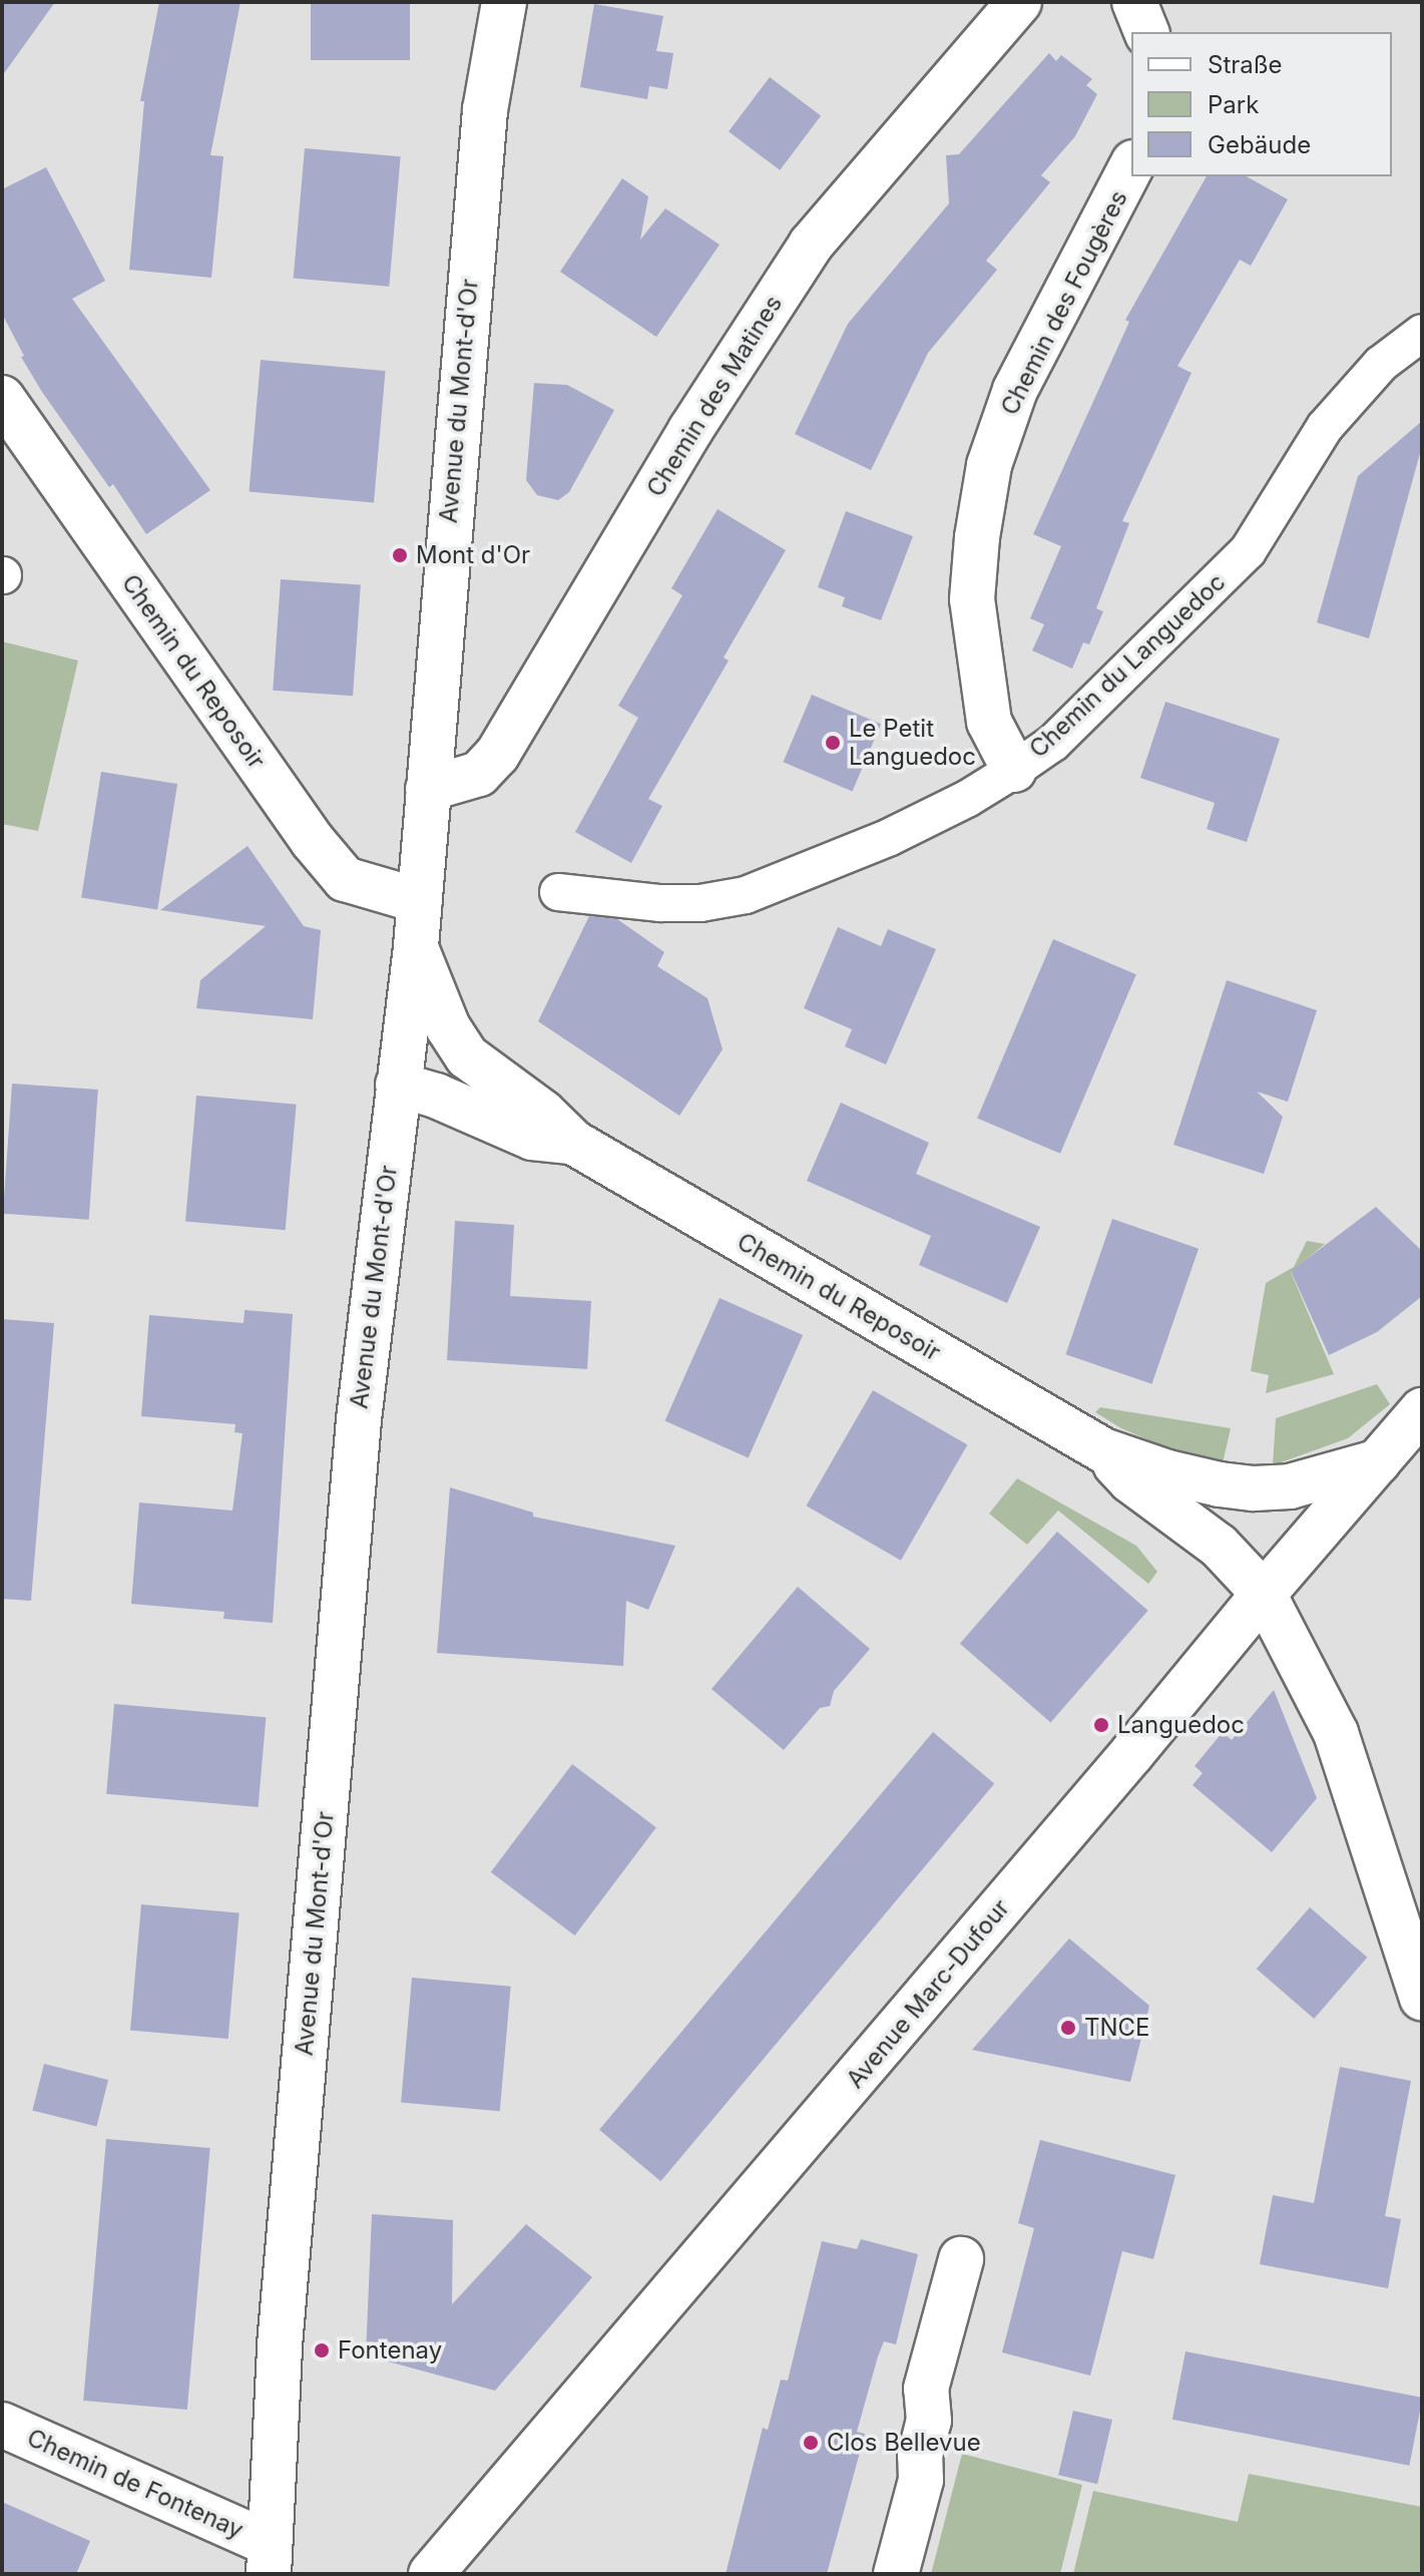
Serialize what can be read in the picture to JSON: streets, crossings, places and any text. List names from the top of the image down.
{
  "streets": {
    "street": [
      "Chemin des Fougères",
      "Chemin des Matines",
      "Avenue du Mont-d'Or",
      "Chemin du Languedoc",
      "Chemin du Reposoir",
      "Avenue Marc-Dufour",
      "Chemin de Fontenay"
    ]
  },
  "crossings": [
    ["Chemin des Fougères", "Chemin du Languedoc"],
    ["Chemin des Matines", "Avenue du Mont-d'Or"],
    ["Avenue du Mont-d'Or", "Chemin du Reposoir"],
    ["Avenue du Mont-d'Or", "Chemin de Fontenay"],
    ["Chemin du Reposoir", "Avenue Marc-Dufour"]
  ],
  "places": [
    "Mont d'Or",
    "Le Petit Languedoc",
    "Languedoc",
    "TNCE",
    "Fontenay",
    "Clos Bellevue"
  ],
  "legend": ["Straße", "Park", "Gebäude"]
}
